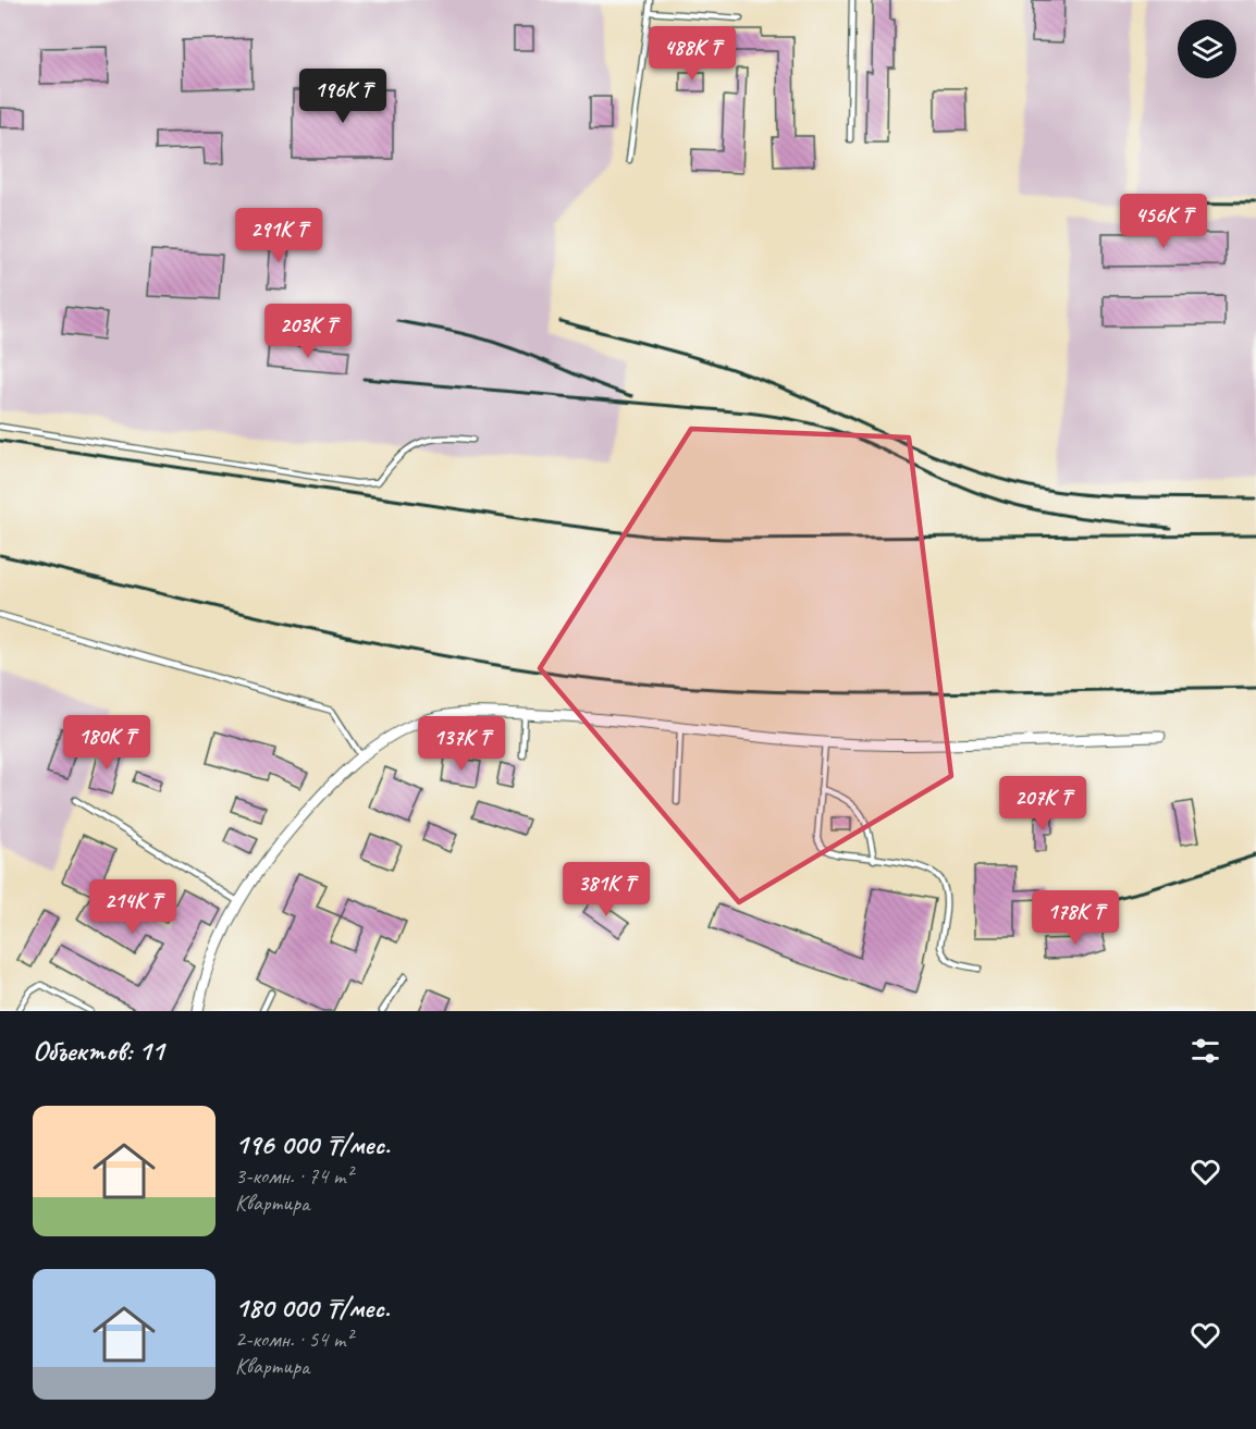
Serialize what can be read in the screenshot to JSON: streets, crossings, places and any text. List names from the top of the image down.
{
  "page": {
    "price": [
      "488K ₸",
      "196K ₸",
      "456K ₸",
      "291K ₸",
      "203K ₸",
      "180K ₸",
      "137K ₸",
      "207K ₸",
      "381K ₸",
      "214K ₸",
      "178K ₸"
    ],
    "heading": "Объектов: 11",
    "list": [
      {
        "name": "196 000 ₸/мес.",
        "note": "3-комн. · 74 m² · Квартира"
      },
      {
        "name": "180 000 ₸/мес.",
        "note": "2-комн. · 54 m² · Квартира"
      }
    ]
  }
}
